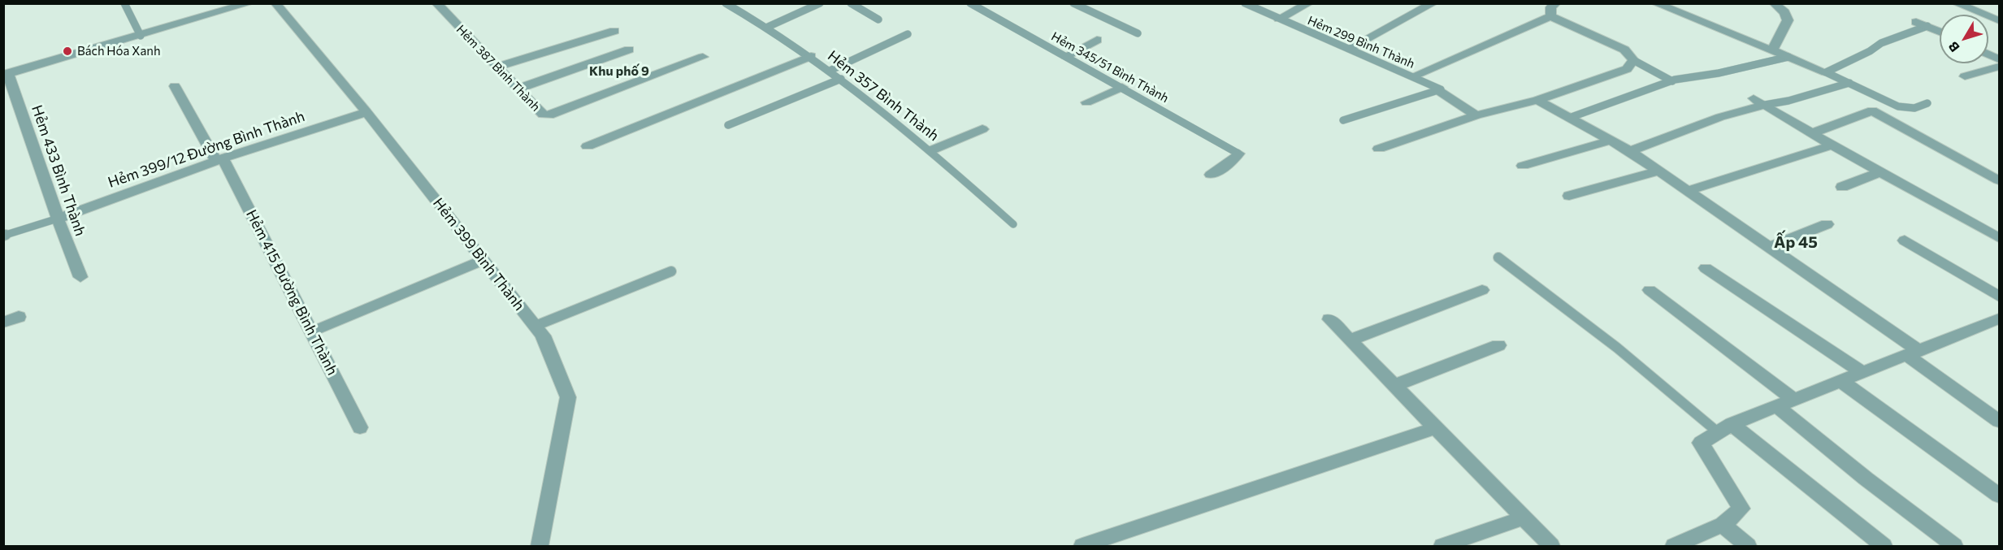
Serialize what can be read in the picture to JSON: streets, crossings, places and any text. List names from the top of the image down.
{
  "streets": {
    "street": [
      "Hẻm 387 Bình Thành",
      "Hẻm 399/12 Đường Bình Thành",
      "Hẻm 433 Bình Thành",
      "Hẻm 399 Bình Thành",
      "Hẻm 415 Đường Bình Thành"
    ],
    "lane": ["Hẻm 299 Bình Thành", "Hẻm 345/51 Bình Thành", "Hẻm 357 Bình Thành"]
  },
  "crossings": [
    ["Hẻm 399/12 Đường Bình Thành", "Hẻm 433 Bình Thành"],
    ["Hẻm 399/12 Đường Bình Thành", "Hẻm 399 Bình Thành"],
    ["Hẻm 399/12 Đường Bình Thành", "Hẻm 415 Đường Bình Thành"]
  ],
  "districts": ["Khu phố 9", "Ấp 45"],
  "places": ["Bách Hóa Xanh"],
  "north": "bottom left"
}
